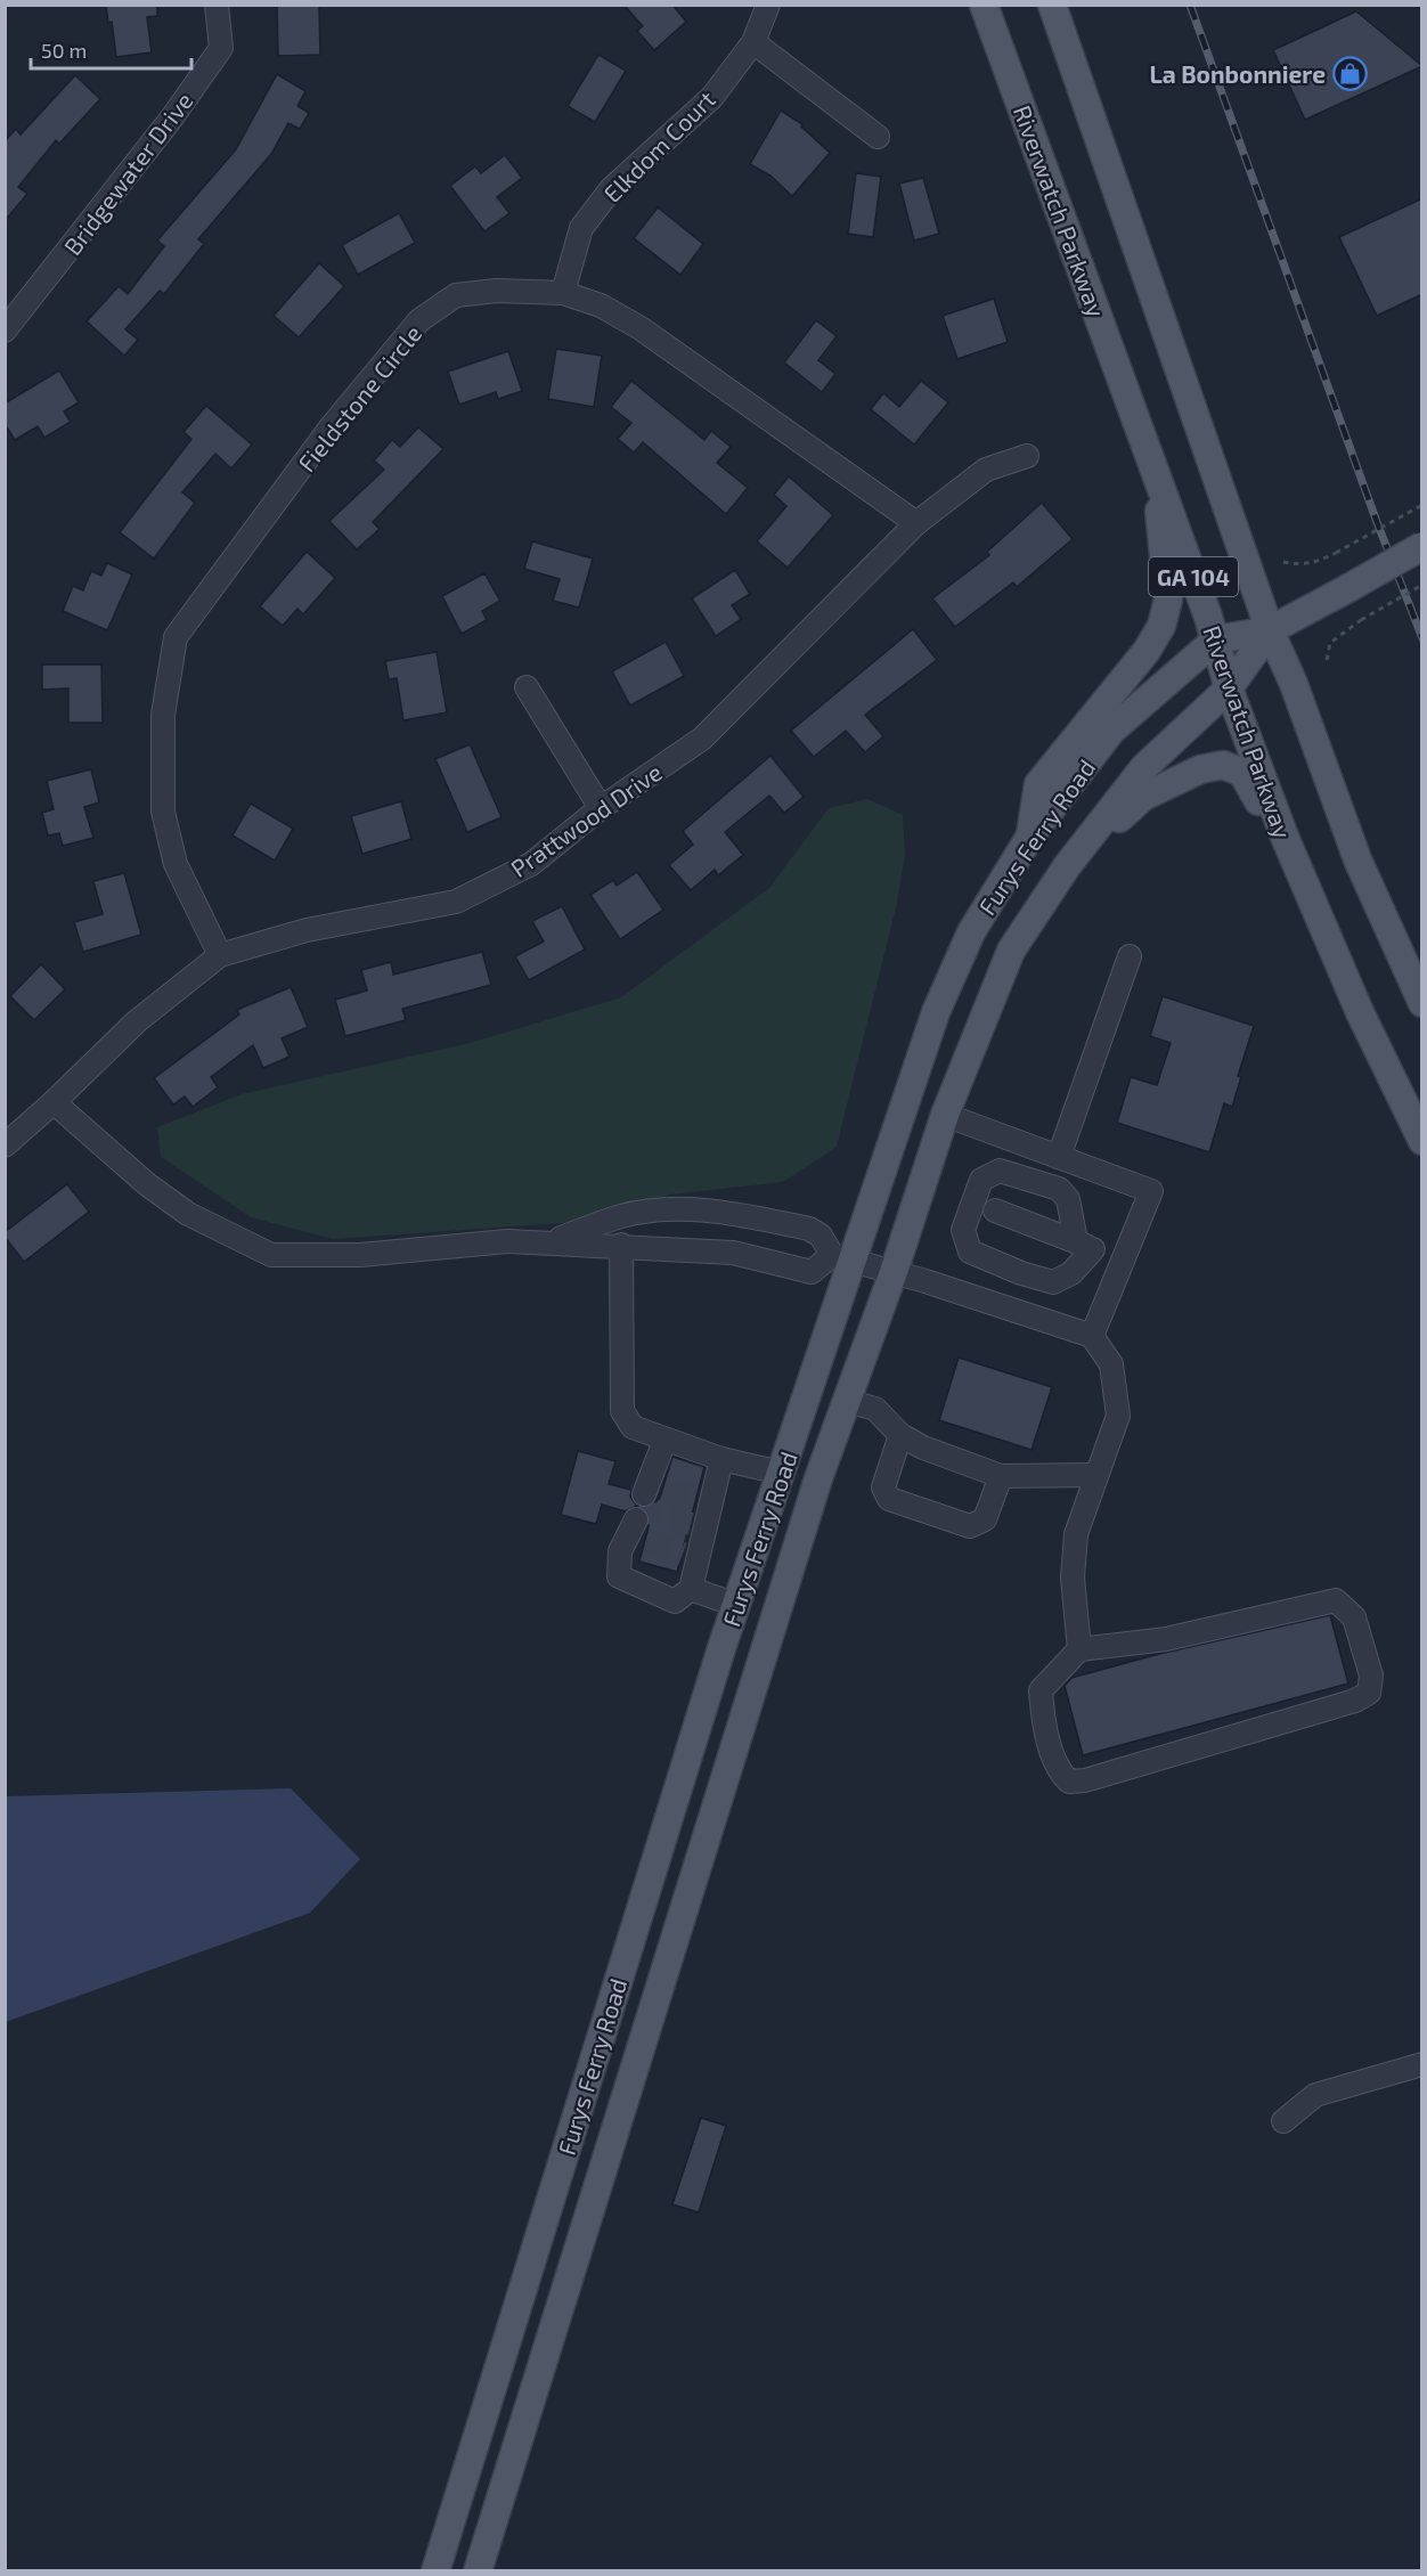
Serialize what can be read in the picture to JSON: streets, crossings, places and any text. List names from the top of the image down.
{
  "streets": {
    "main road": ["Riverwatch Parkway", "GA 104", "Furys Ferry Road"],
    "street": [
      "Elkdom Court",
      "Bridgewater Drive",
      "Fieldstone Circle",
      "Prattwood Drive"
    ]
  },
  "crossings": [
    ["Elkdom Court", "Fieldstone Circle"],
    ["Riverwatch Parkway", "Furys Ferry Road"],
    ["Fieldstone Circle", "Prattwood Drive"],
    ["GA 104", "Furys Ferry Road"]
  ],
  "places": {
    "shop": ["La Bonbonniere"]
  },
  "scale_bar": "50 m"
}
